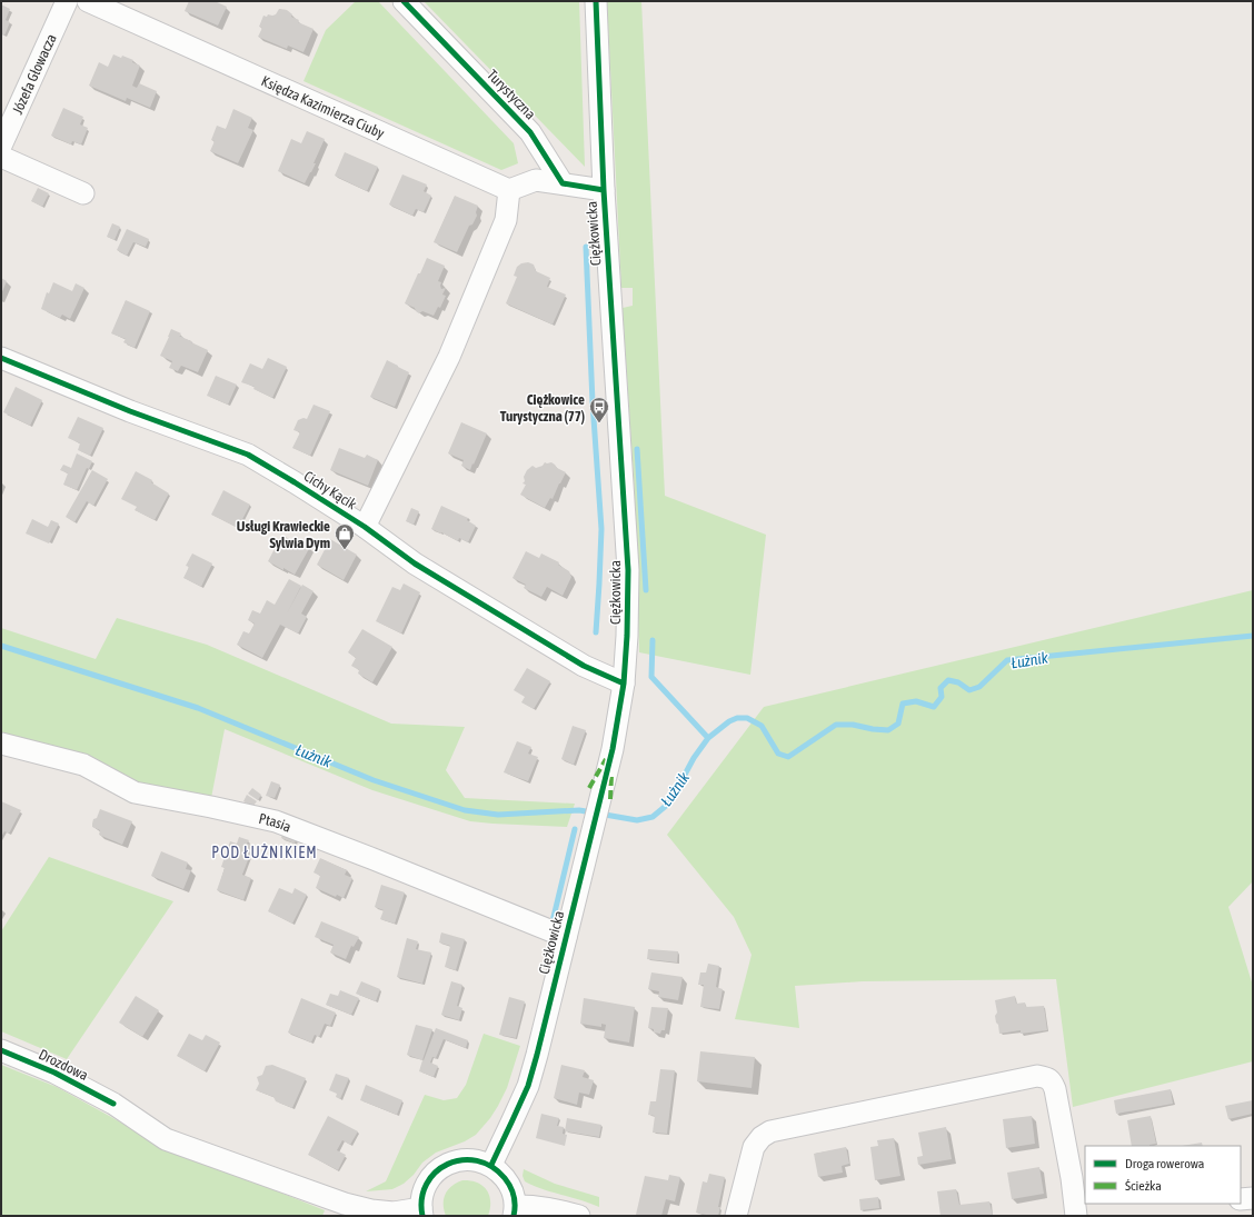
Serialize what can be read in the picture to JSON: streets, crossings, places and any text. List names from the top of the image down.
{
  "streets": {
    "street": [
      "Józefa Głowacza",
      "Turystyczna",
      "Księdza Kazimierza Ciuby",
      "Ciężkowicka",
      "Cichy Kącik",
      "Ptasia",
      "Drozdowa"
    ]
  },
  "crossings": [
    ["Ciężkowicka", "Cichy Kącik"],
    ["Ciężkowicka", "Ptasia"]
  ],
  "districts": ["POD ŁUŻNIKIEM"],
  "water": ["Łużnik"],
  "places": {
    "bus stop": ["Ciężkowice Turystyczna (77)"],
    "shop": ["Usługi Krawieckie Sylwia Dym"]
  },
  "legend": ["Droga rowerowa", "Ścieżka"]
}
